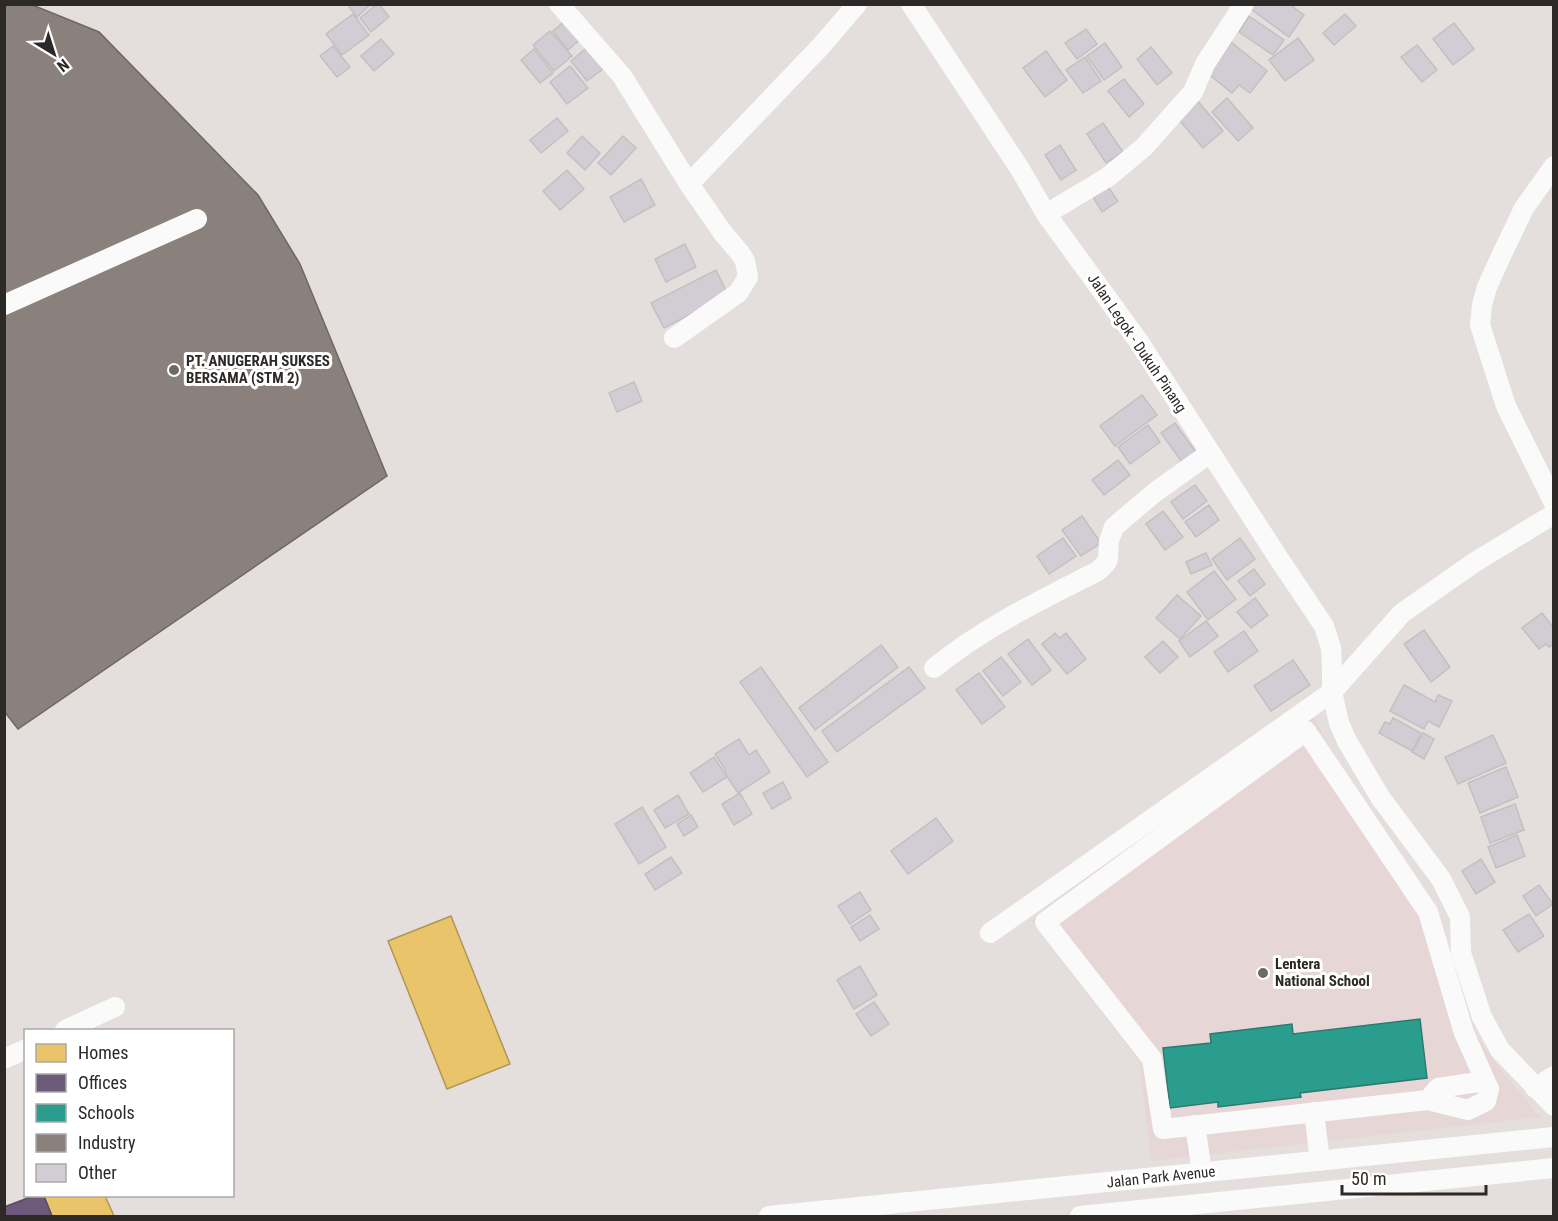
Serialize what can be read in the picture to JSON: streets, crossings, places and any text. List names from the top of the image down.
{
  "streets": {
    "street": ["Jalan Legok - Dukuh Pinang", "Jalan Park Avenue"]
  },
  "places": ["PT. ANUGERAH SUKSES BERSAMA (STM 2)", "Lentera National School"],
  "legend": [
    "Homes",
    "Offices",
    "Schools",
    "Industry",
    "Other"
  ],
  "scale_bar": "50 m",
  "north": "bottom right"
}
